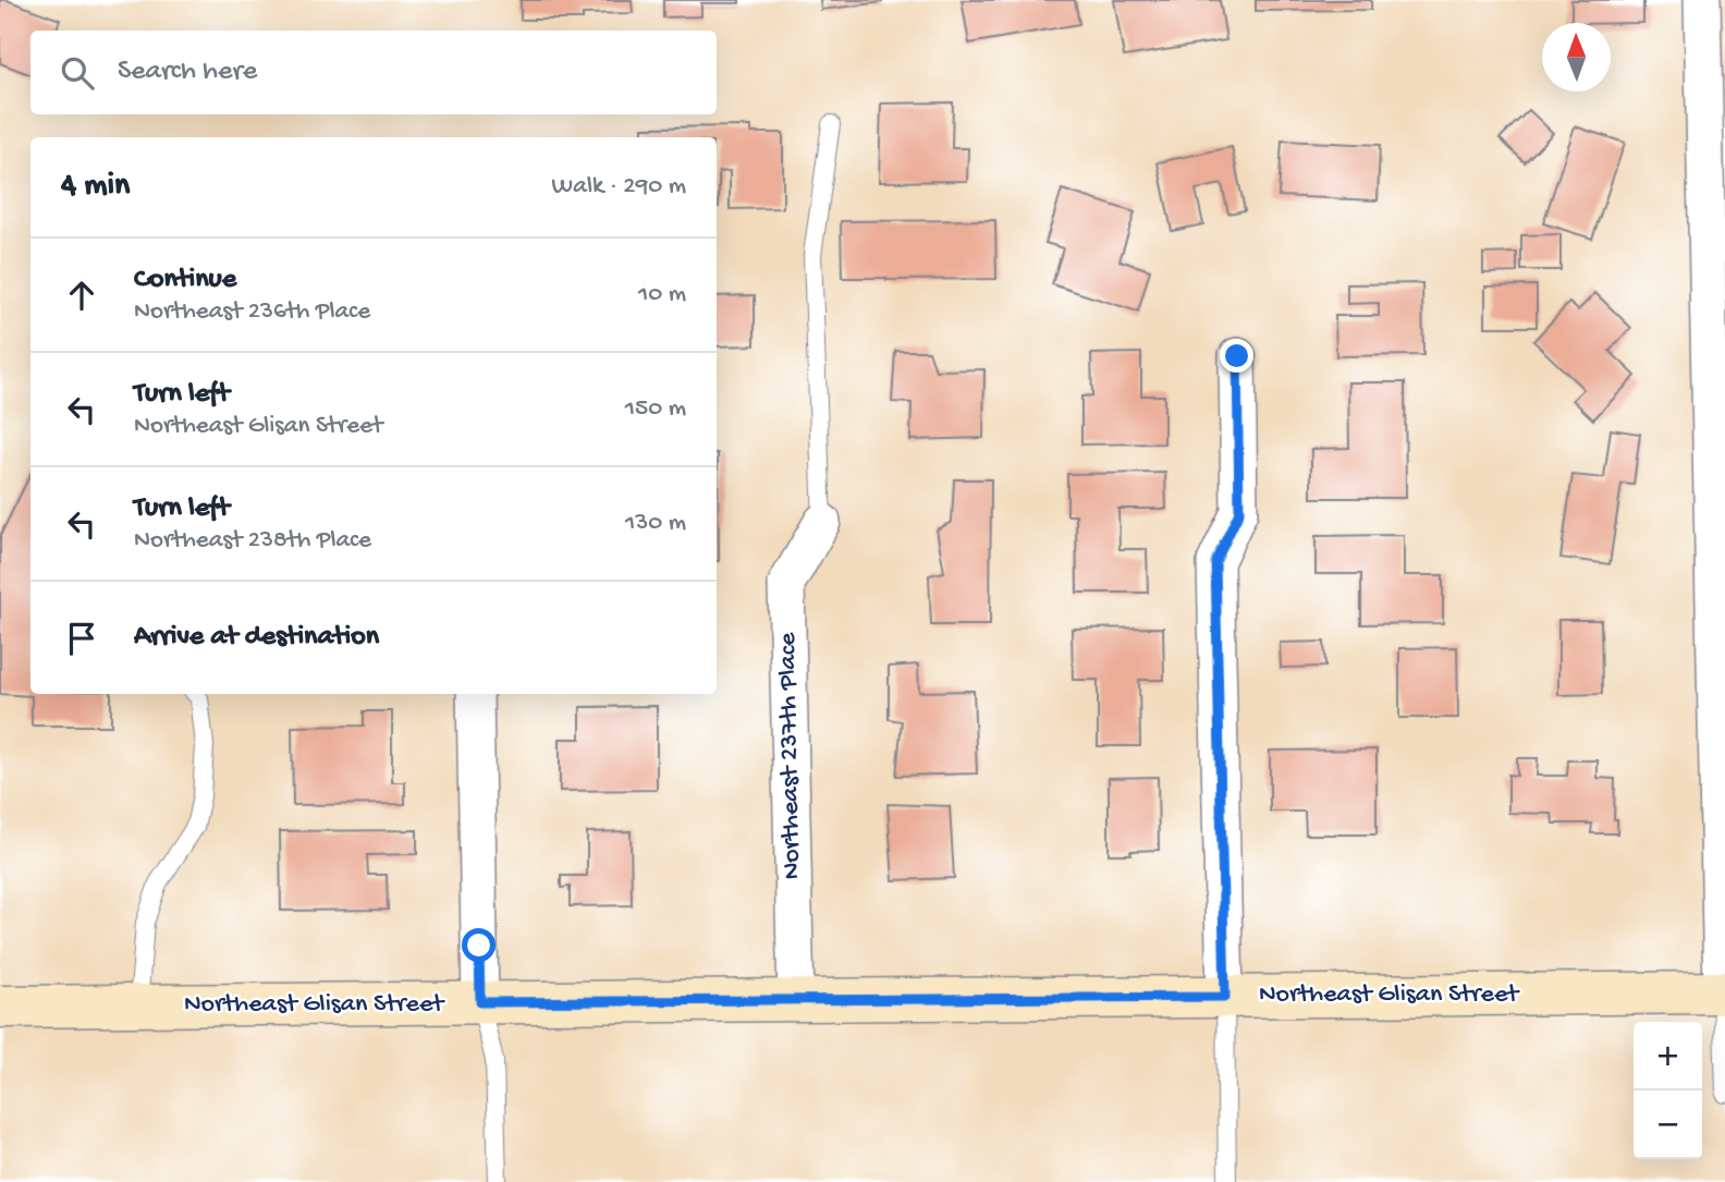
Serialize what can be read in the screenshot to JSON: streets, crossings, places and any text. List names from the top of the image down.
{
  "streets": {
    "main road": ["Northeast Glisan Street"],
    "street": ["Northeast 237th Place"]
  },
  "crossings": [
    ["Northeast 237th Place", "Northeast Glisan Street"]
  ],
  "north": "top",
  "page": {
    "search": "Search here",
    "heading": ["4 min", "Walk · 290 m"],
    "list": [
      ["Continue", "Northeast 236th Place", "10 m"],
      ["Turn left", "Northeast Glisan Street", "150 m"],
      ["Turn left", "Northeast 238th Place", "130 m"],
      "Arrive at destination"
    ],
    "map_buttons": ["+", "−"]
  }
}
